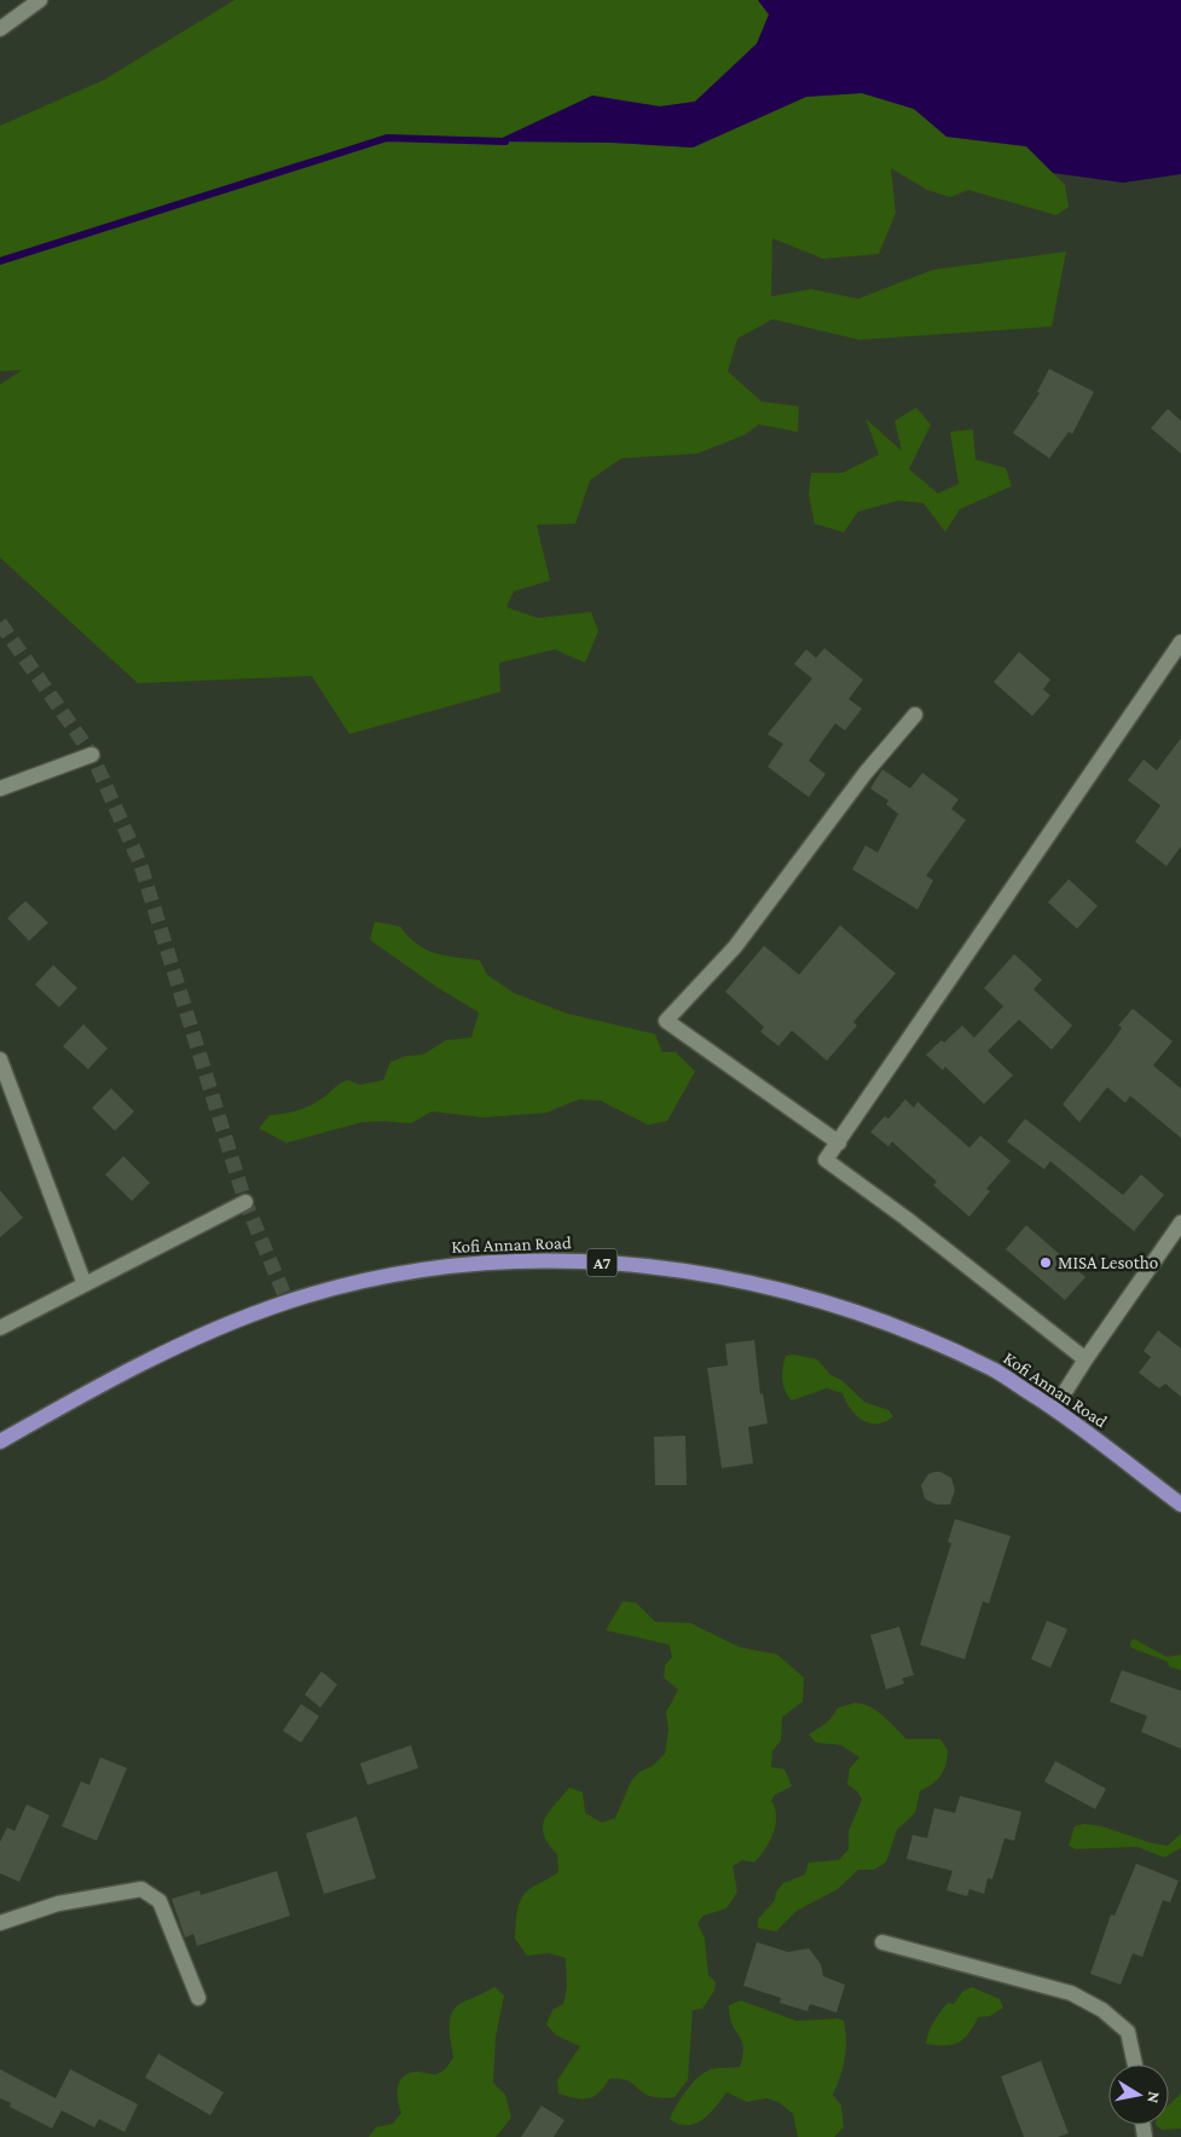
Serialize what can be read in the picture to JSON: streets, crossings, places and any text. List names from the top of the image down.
{
  "streets": {
    "main road": ["Kofi Annan Road", "A7"]
  },
  "places": ["MISA Lesotho"],
  "north": "right"
}
